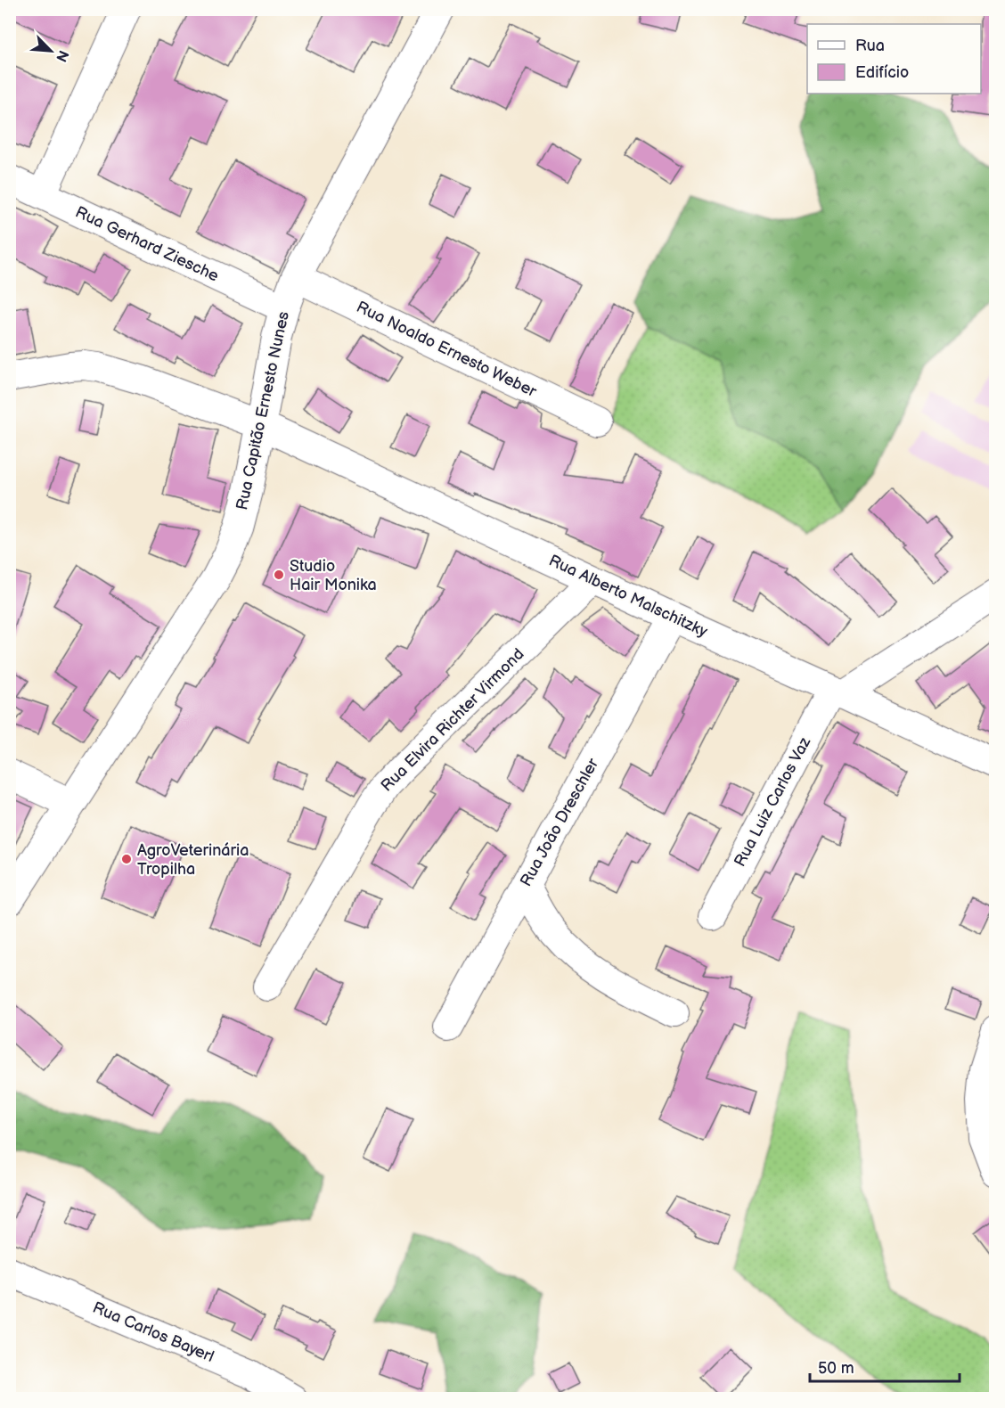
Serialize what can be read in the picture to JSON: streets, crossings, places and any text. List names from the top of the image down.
{
  "streets": {
    "main road": ["Rua Capitão Ernesto Nunes"],
    "street": [
      "Rua Gerhard Ziesche",
      "Rua Noaldo Ernesto Weber",
      "Rua Alberto Malschitzky",
      "Rua Elvira Richter Virmond",
      "Rua Luiz Carlos Vaz",
      "Rua João Dreschler",
      "Rua Carlos Bayerl"
    ]
  },
  "crossings": [
    ["Rua Gerhard Ziesche", "Rua Capitão Ernesto Nunes"],
    ["Rua Noaldo Ernesto Weber", "Rua Capitão Ernesto Nunes"],
    ["Rua Capitão Ernesto Nunes", "Rua Alberto Malschitzky"],
    ["Rua Alberto Malschitzky", "Rua Elvira Richter Virmond"],
    ["Rua Alberto Malschitzky", "Rua Luiz Carlos Vaz"],
    ["Rua Alberto Malschitzky", "Rua João Dreschler"]
  ],
  "places": ["Studio Hair Monika", "AgroVeterinária Tropilha"],
  "legend": ["Rua", "Edifício"],
  "scale_bar": "50 m",
  "north": "bottom right"
}
